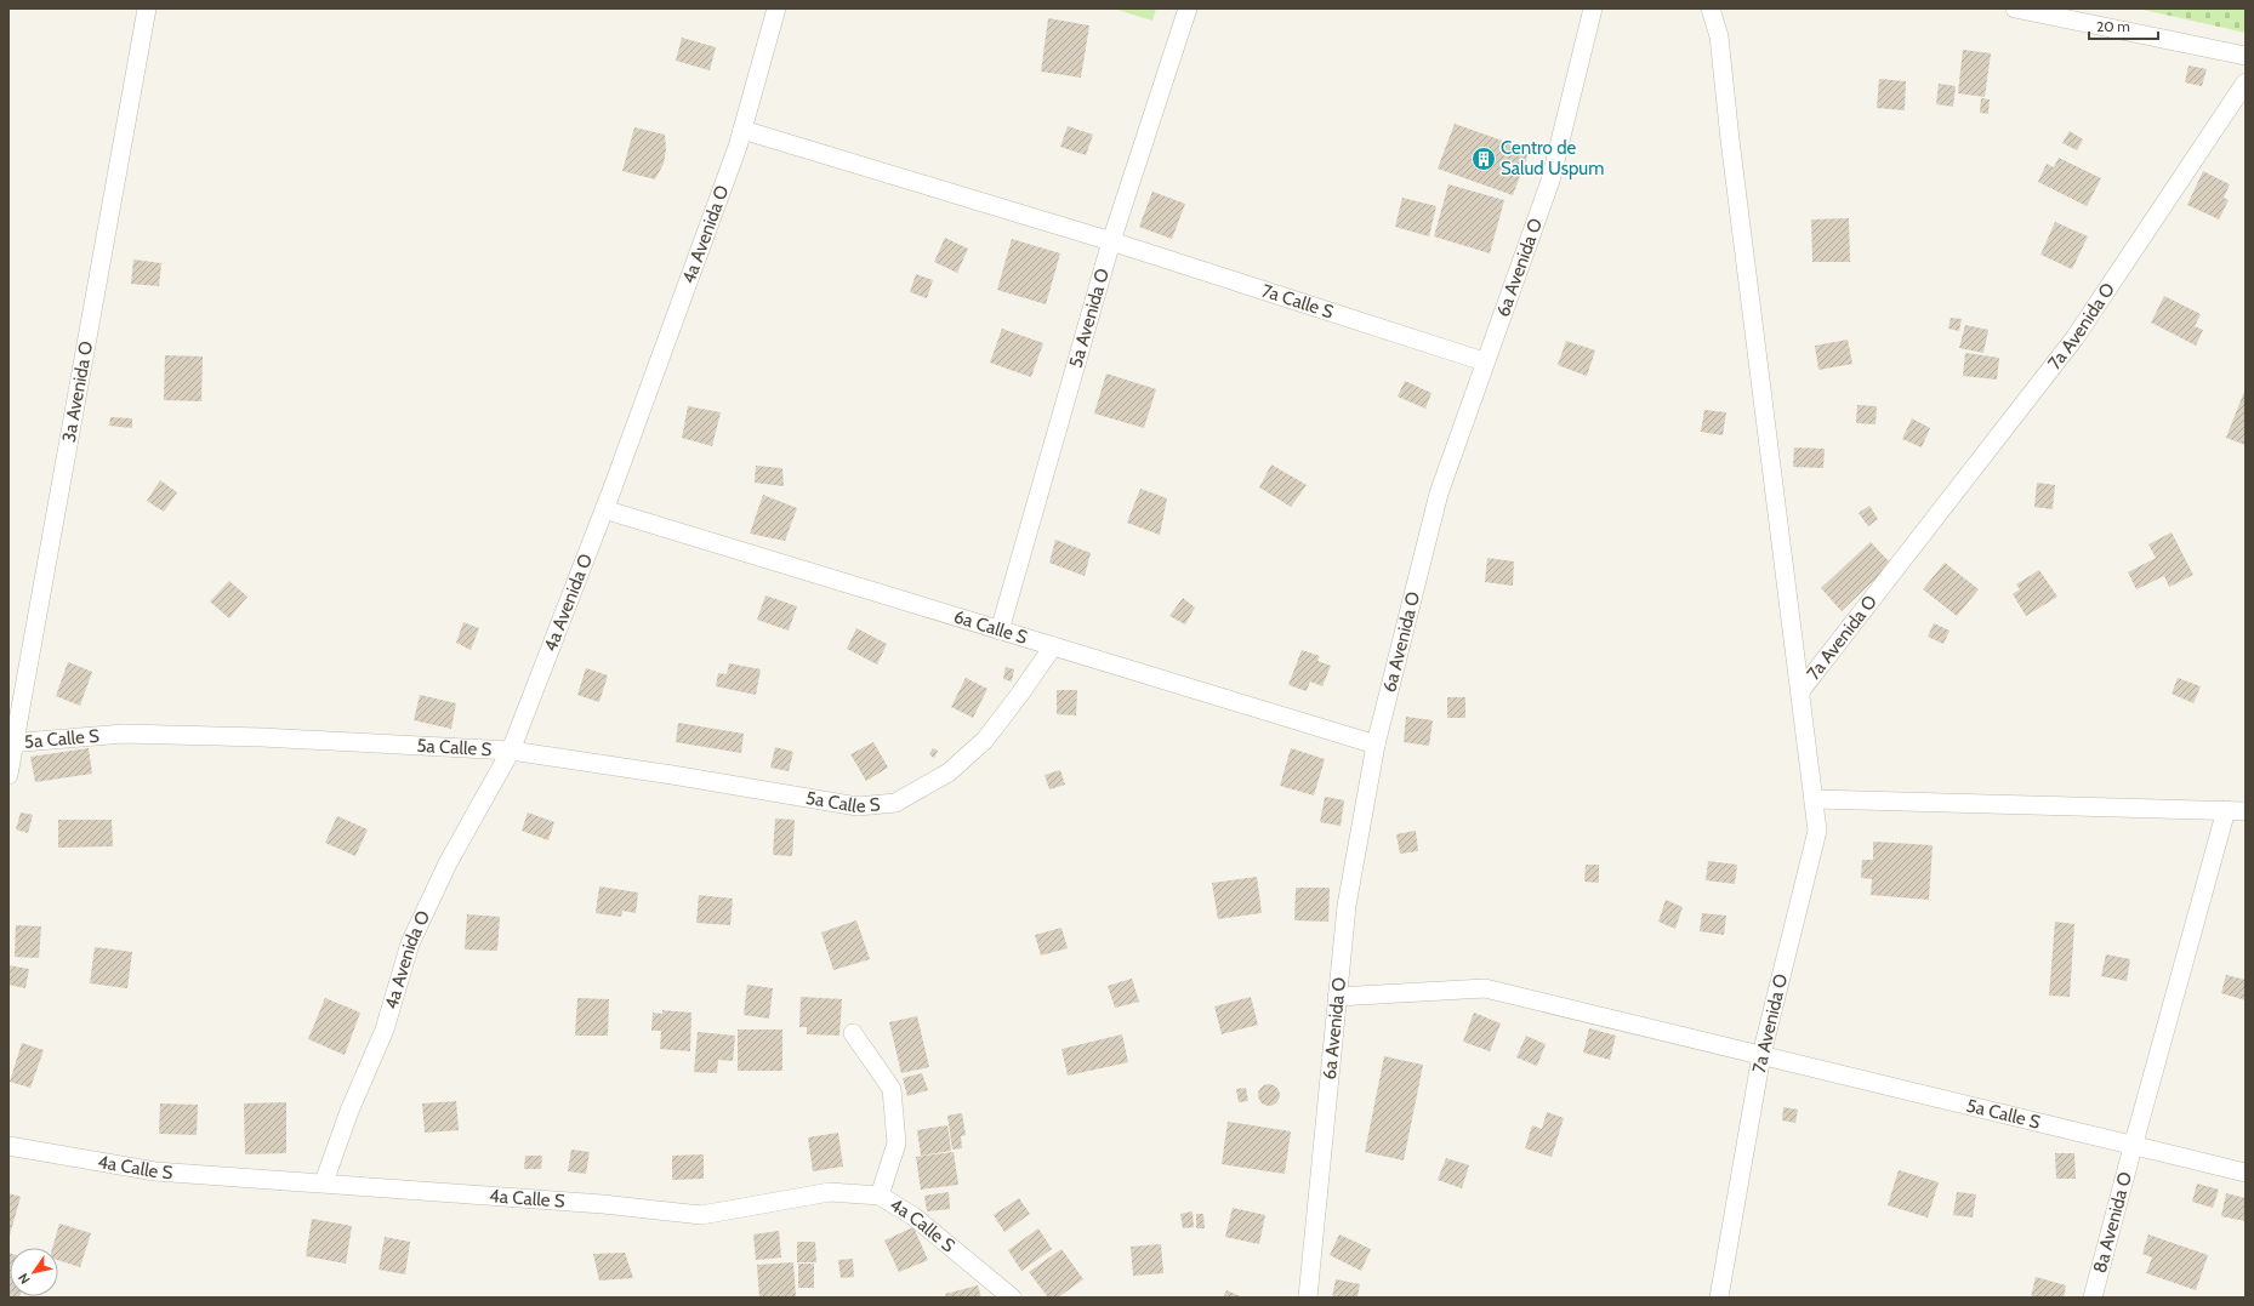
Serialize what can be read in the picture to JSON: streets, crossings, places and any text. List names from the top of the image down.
{
  "streets": {
    "street": [
      "4a Avenida O",
      "6a Avenida O",
      "7a Calle S",
      "5a Avenida O",
      "7a Avenida O",
      "3a Avenida O",
      "6a Calle S",
      "5a Calle S",
      "4a Calle S",
      "8a Avenida O"
    ]
  },
  "crossings": [
    ["4a Avenida O", "7a Calle S"],
    ["4a Avenida O", "6a Calle S"],
    ["4a Avenida O", "5a Calle S"],
    ["4a Avenida O", "4a Calle S"],
    ["6a Avenida O", "7a Calle S"],
    ["6a Avenida O", "6a Calle S"],
    ["6a Avenida O", "5a Calle S"],
    ["7a Calle S", "5a Avenida O"],
    ["5a Avenida O", "6a Calle S"],
    ["7a Avenida O", "5a Calle S"],
    ["3a Avenida O", "5a Calle S"],
    ["6a Calle S", "5a Calle S"],
    ["5a Calle S", "8a Avenida O"]
  ],
  "places": {
    "building": ["Centro de Salud Uspum"]
  },
  "scale_bar": "20 m",
  "north": "bottom left"
}
